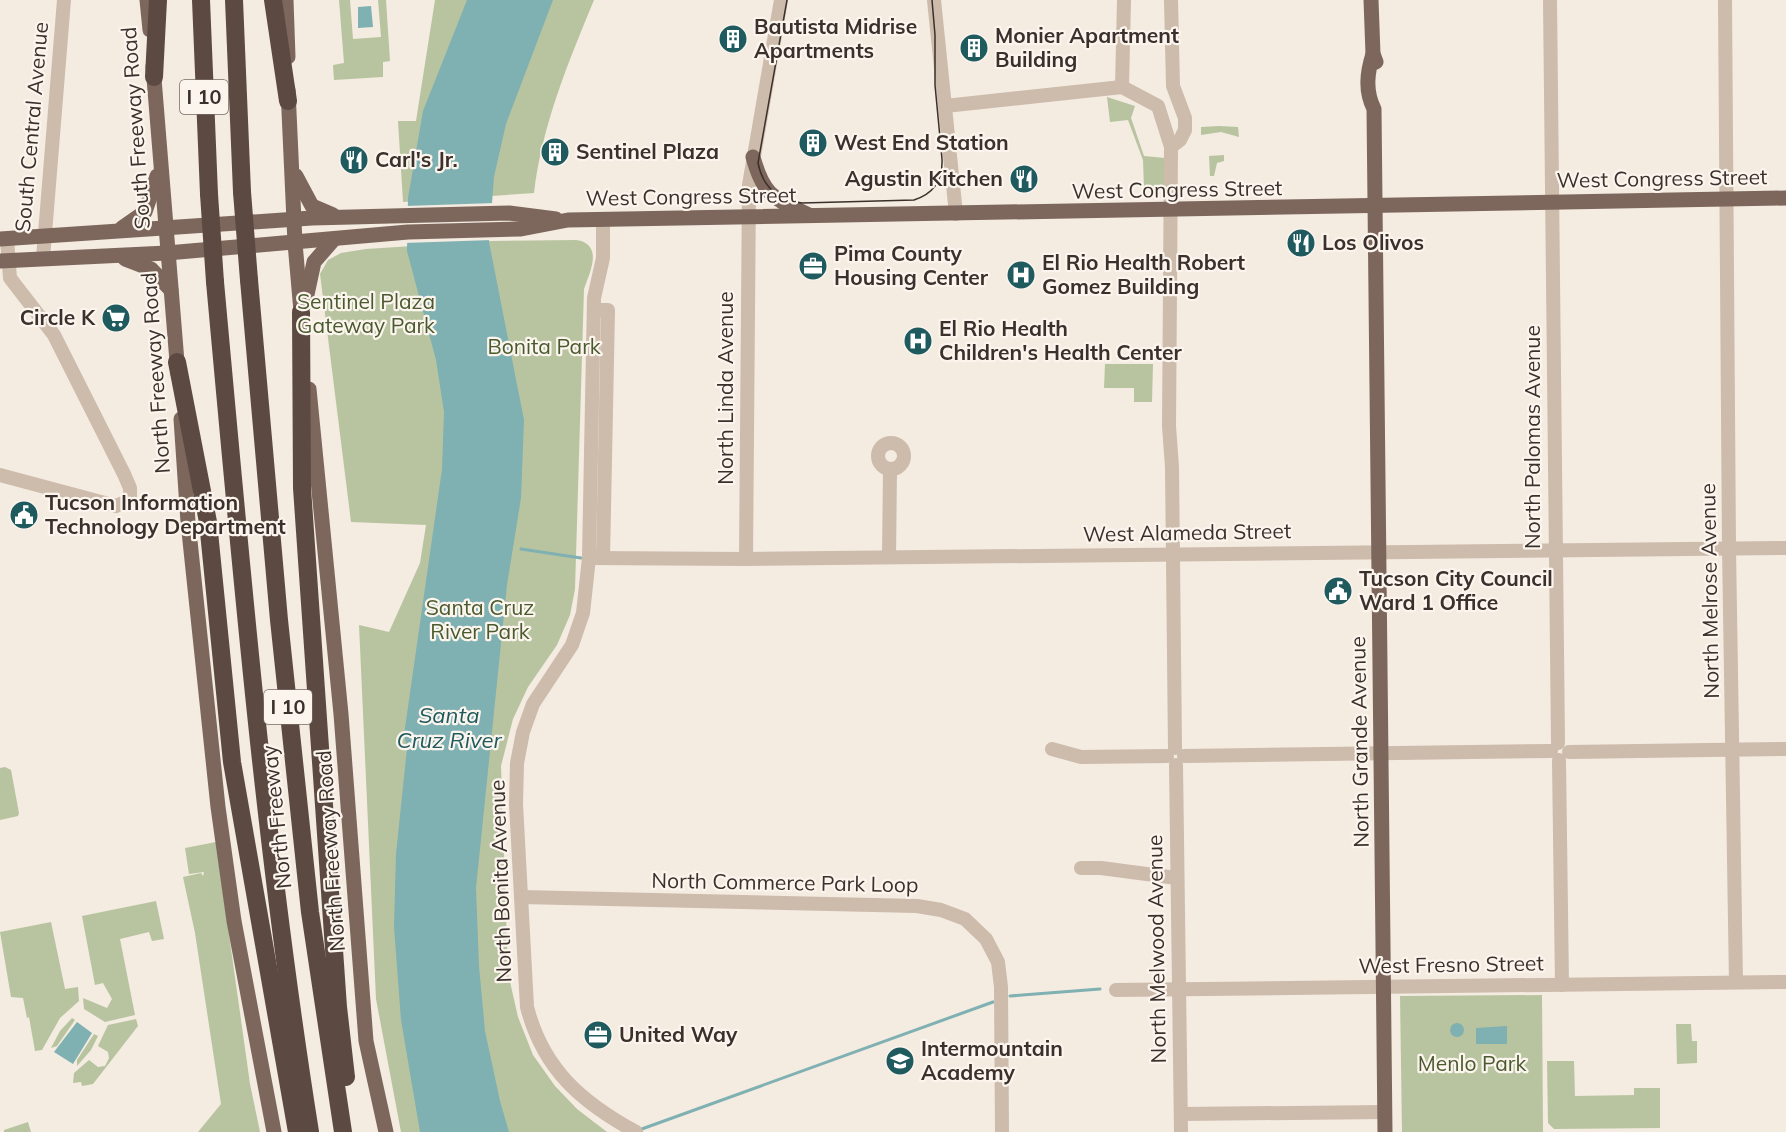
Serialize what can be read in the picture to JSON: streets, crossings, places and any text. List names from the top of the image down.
{
  "streets": {
    "highway": ["I 10", "North Freeway"],
    "main road": [
      "South Freeway Road",
      "West Congress Street",
      "North Freeway Road",
      "North Grande Avenue"
    ],
    "street": [
      "South Central Avenue",
      "North Linda Avenue",
      "North Palomas Avenue",
      "West Alameda Street",
      "North Melrose Avenue",
      "North Bonita Avenue",
      "North Commerce Park Loop",
      "North Melwood Avenue",
      "West Fresno Street"
    ]
  },
  "crossings": [
    ["South Central Avenue", "West Congress Street"],
    ["South Freeway Road", "West Congress Street"],
    ["South Freeway Road", "North Freeway Road"],
    ["West Congress Street", "North Freeway Road"],
    ["West Congress Street", "North Linda Avenue"],
    ["West Congress Street", "North Palomas Avenue"],
    ["West Congress Street", "North Melrose Avenue"],
    ["West Congress Street", "North Grande Avenue"],
    ["West Congress Street", "North Bonita Avenue"],
    ["West Congress Street", "North Melwood Avenue"],
    ["North Linda Avenue", "West Alameda Street"],
    ["North Palomas Avenue", "West Alameda Street"],
    ["North Palomas Avenue", "West Fresno Street"],
    ["West Alameda Street", "North Melrose Avenue"],
    ["West Alameda Street", "North Grande Avenue"],
    ["West Alameda Street", "North Bonita Avenue"],
    ["West Alameda Street", "North Melwood Avenue"],
    ["North Melrose Avenue", "West Fresno Street"],
    ["North Grande Avenue", "West Fresno Street"],
    ["North Bonita Avenue", "North Commerce Park Loop"],
    ["North Melwood Avenue", "West Fresno Street"]
  ],
  "water": ["Santa Cruz River"],
  "parks": [
    "Sentinel Plaza Gateway Park",
    "Bonita Park",
    "Santa Cruz River Park",
    "Menlo Park"
  ],
  "places": {
    "building": [
      "Bautista Midrise Apartments",
      "Monier Apartment Building",
      "West End Station",
      "Sentinel Plaza"
    ],
    "restaurant": ["Carl's Jr.", "Agustin Kitchen", "Los Olivos"],
    "office": ["Pima County Housing Center", "United Way"],
    "hospital": ["El Rio Health Robert Gomez Building", "El Rio Health Children's Health Center"],
    "supermarket": ["Circle K"],
    "public building": ["Tucson Information Technology Department", "Tucson City Council Ward 1 Office"],
    "school or university": ["Intermountain Academy"]
  }
}
